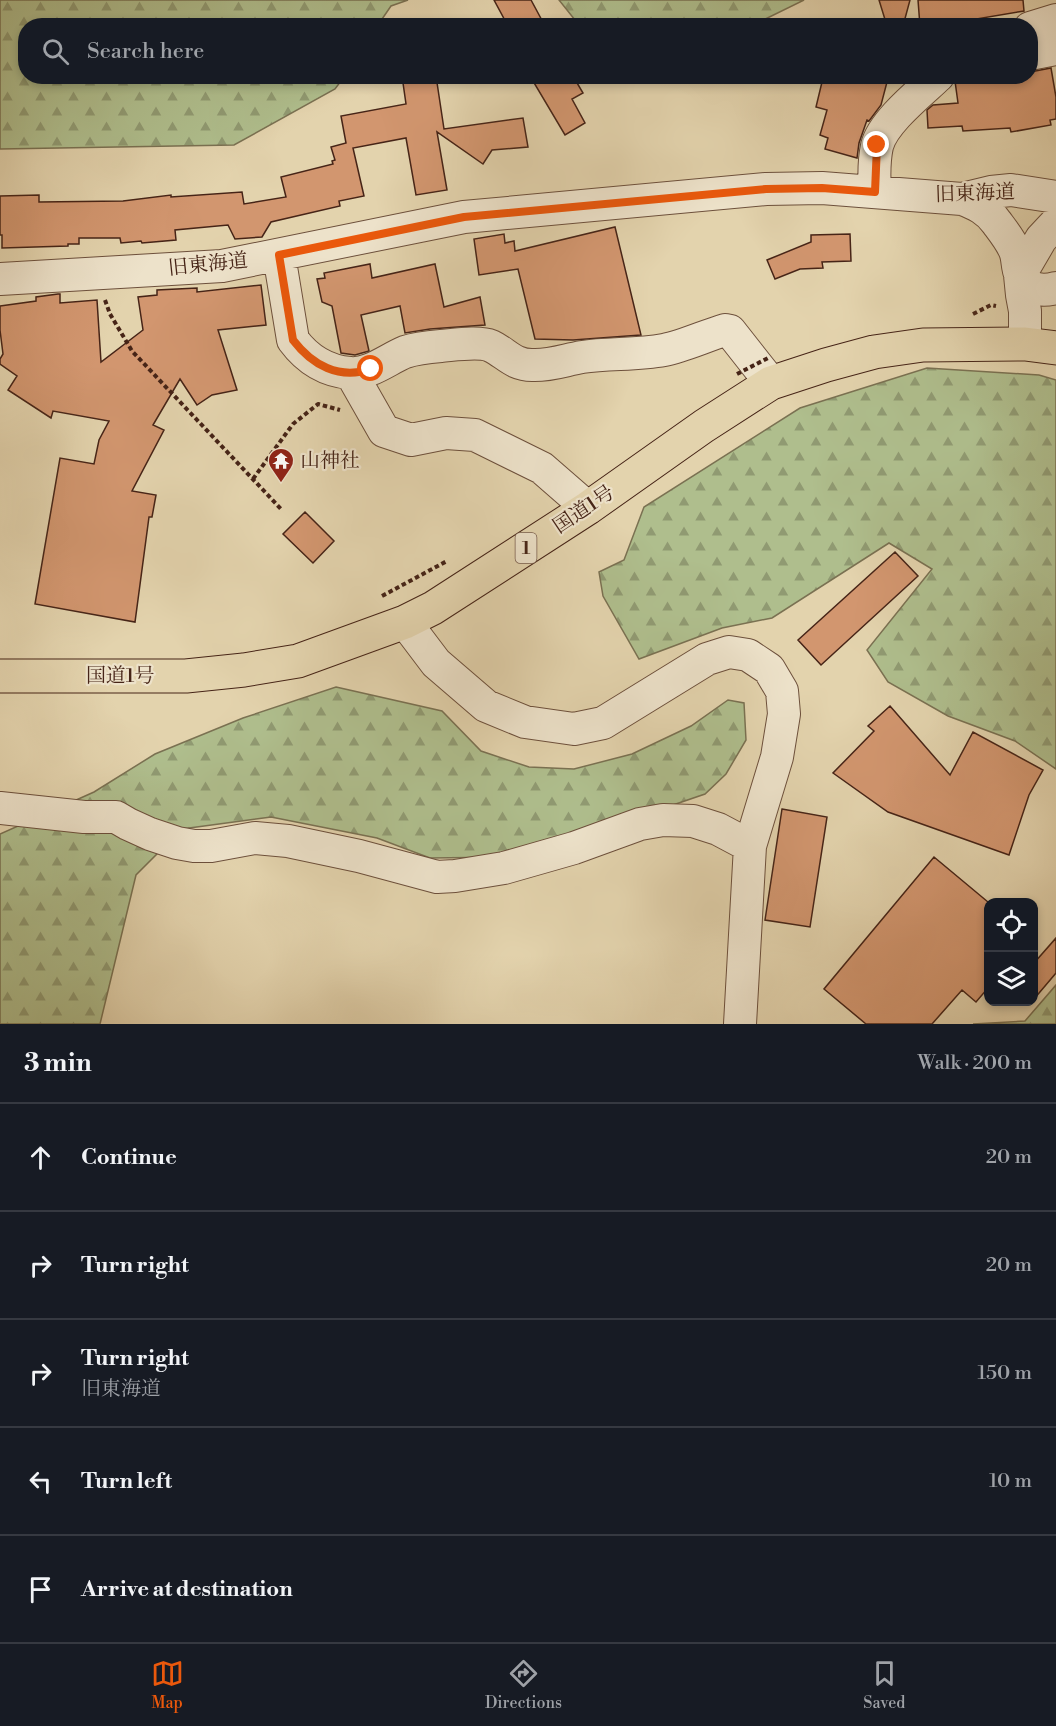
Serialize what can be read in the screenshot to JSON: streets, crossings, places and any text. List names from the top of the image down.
{
  "streets": {
    "highway": ["国道1号", "1"],
    "street": ["旧東海道"]
  },
  "places": {
    "temple": ["山神社"]
  },
  "page": {
    "search": "Search here",
    "heading": ["3 min", "Walk · 200 m"],
    "list": [
      ["Continue", "20 m"],
      ["Turn right", "20 m"],
      ["Turn right", "旧東海道", "150 m"],
      ["Turn left", "10 m"],
      "Arrive at destination"
    ],
    "nav": ["Map", "Directions", "Saved"]
  }
}
